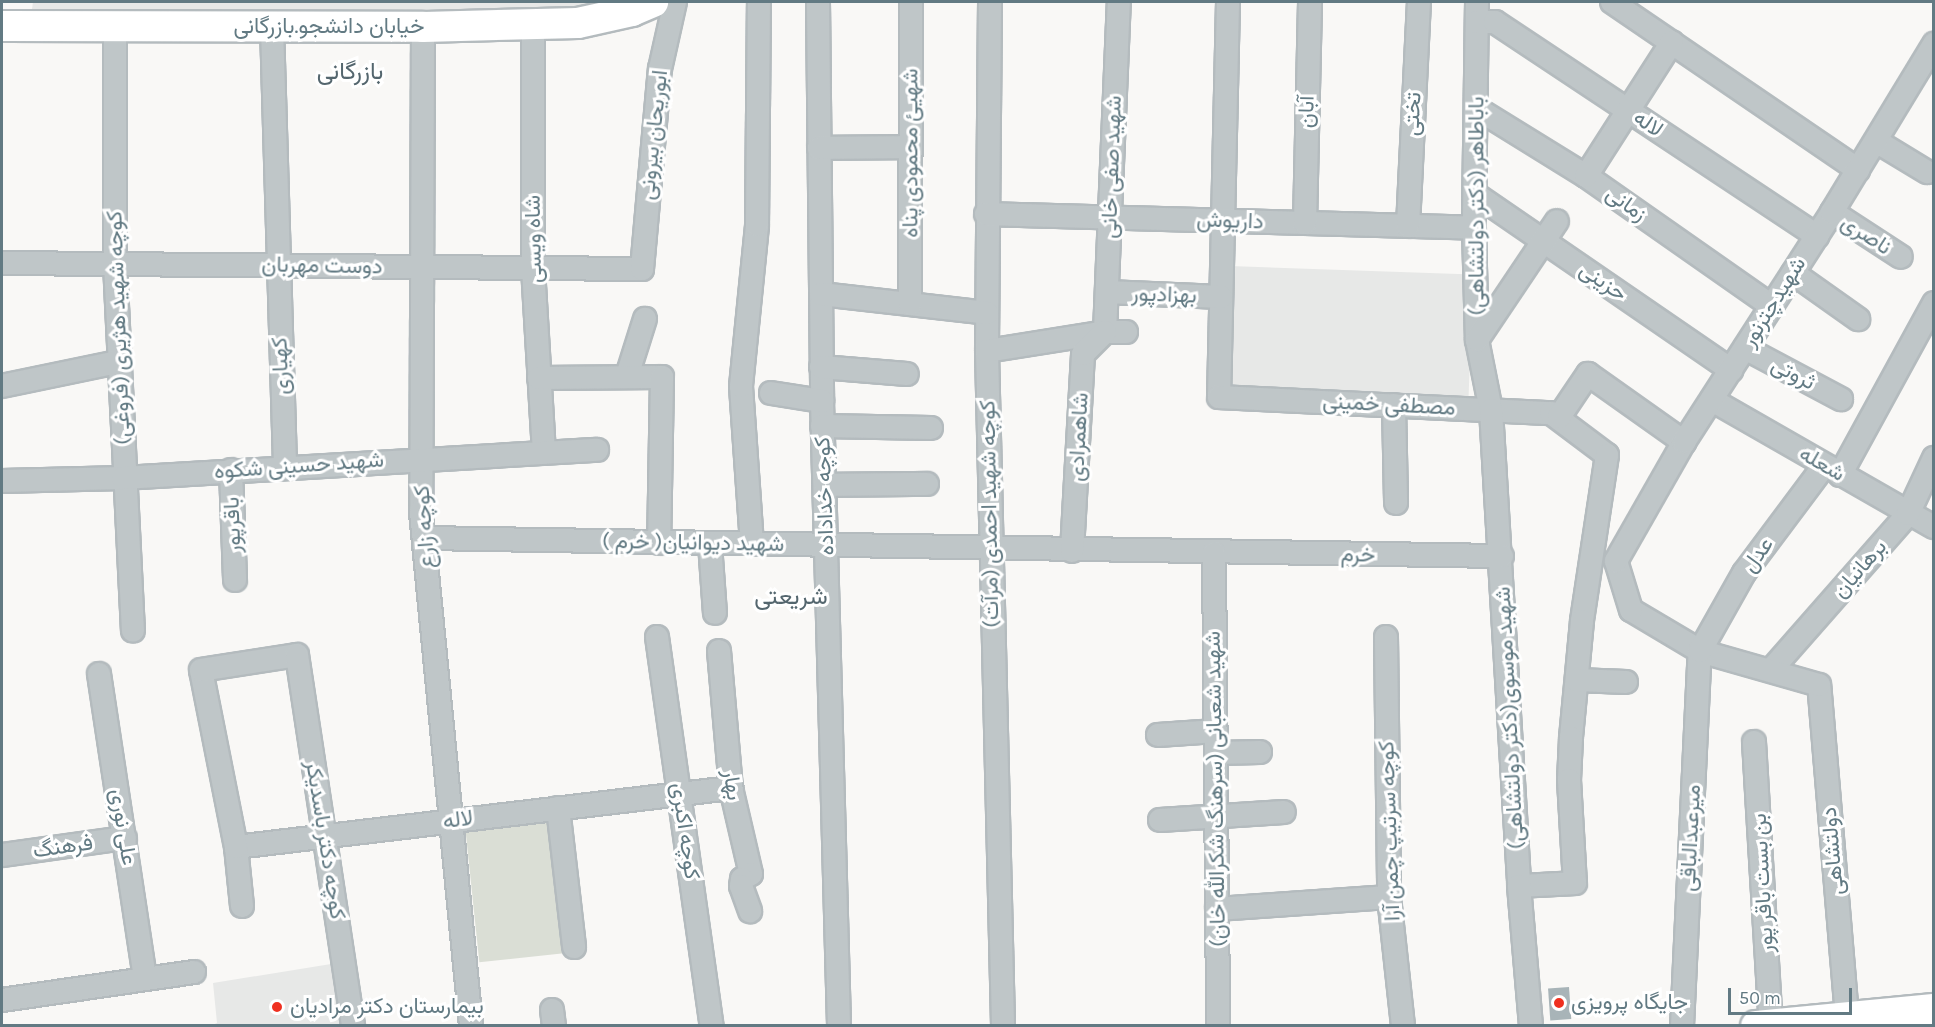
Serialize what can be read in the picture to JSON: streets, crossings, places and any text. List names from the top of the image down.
{
  "streets": {
    "main road": ["خیابان دانشجو.بازرگانی"],
    "street": [
      "آبان",
      "تختی",
      "لاله",
      "ابوریحان بیرونی",
      "شهیئ محمودی پناه",
      "شهید صفی خانی",
      "زمانی",
      "باباطاهر (دکتر دولتشاهی)",
      "داریوش",
      "ناصری",
      "شاه ویسی",
      "دوست مهربان",
      "حزینی",
      "بهزادپور",
      "شهیدچترنور",
      "کوچه شهید هژیری (فروغی)",
      "کهیاری",
      "ثروتی",
      "مصطفی خمینی",
      "شاهمرادی",
      "شعله",
      "شهید حسینی شکوه",
      "کوچه خداداده",
      "کوچه شهید احمدی (مرآت)",
      "باقرپور",
      "کوچه زارع",
      "شهید دیوانیان( خرم )",
      "خرم",
      "عدل",
      "برهانیان",
      "شهید موسوی(دکتر دولتشاهی)",
      "بهار",
      "شهید شعبانی (سرهنگ شکرالله خان)",
      "علی نوری",
      "کوچه اکبری",
      "کوچه سرتیپ چمن آرا",
      "میرعبدالباقی",
      "کوچه دکتر باسدیکر",
      "فرهنگ",
      "دولتشاهی",
      "بن بست باقر پور"
    ]
  },
  "crossings": [
    ["خیابان دانشجو.بازرگانی", "شاه ویسی"],
    ["خیابان دانشجو.بازرگانی", "کوچه شهید هژیری (فروغی)"],
    ["خیابان دانشجو.بازرگانی", "کهیاری"],
    ["خیابان دانشجو.بازرگانی", "کوچه زارع"],
    ["آبان", "داریوش"],
    ["تختی", "داریوش"],
    ["لاله", "باباطاهر (دکتر دولتشاهی)"],
    ["لاله", "شهیدچترنور"],
    ["لاله", "کوچه زارع"],
    ["لاله", "بهار"],
    ["لاله", "کوچه اکبری"],
    ["لاله", "کوچه دکتر باسدیکر"],
    ["ابوریحان بیرونی", "دوست مهربان"],
    ["شهید صفی خانی", "داریوش"],
    ["شهید صفی خانی", "بهزادپور"],
    ["شهید صفی خانی", "شاهمرادی"],
    ["زمانی", "باباطاهر (دکتر دولتشاهی)"],
    ["زمانی", "شهیدچترنور"],
    ["باباطاهر (دکتر دولتشاهی)", "داریوش"],
    ["باباطاهر (دکتر دولتشاهی)", "حزینی"],
    ["باباطاهر (دکتر دولتشاهی)", "مصطفی خمینی"],
    ["باباطاهر (دکتر دولتشاهی)", "شهید موسوی(دکتر دولتشاهی)"],
    ["داریوش", "کوچه شهید احمدی (مرآت)"],
    ["ناصری", "شهیدچترنور"],
    ["شاه ویسی", "دوست مهربان"],
    ["شاه ویسی", "شهید حسینی شکوه"],
    ["دوست مهربان", "کوچه شهید هژیری (فروغی)"],
    ["دوست مهربان", "کهیاری"],
    ["دوست مهربان", "کوچه زارع"],
    ["حزینی", "شهیدچترنور"],
    ["بهزادپور", "مصطفی خمینی"],
    ["شهیدچترنور", "ثروتی"],
    ["شهیدچترنور", "شعله"],
    ["شهیدچترنور", "عدل"],
    ["شهیدچترنور", "میرعبدالباقی"],
    ["کوچه شهید هژیری (فروغی)", "شهید حسینی شکوه"],
    ["کهیاری", "شهید حسینی شکوه"],
    ["مصطفی خمینی", "شهید موسوی(دکتر دولتشاهی)"],
    ["شاهمرادی", "شهید دیوانیان( خرم )"],
    ["شعله", "عدل"],
    ["شعله", "برهانیان"],
    ["شهید حسینی شکوه", "باقرپور"],
    ["شهید حسینی شکوه", "کوچه زارع"],
    ["کوچه خداداده", "شهید دیوانیان( خرم )"],
    ["کوچه شهید احمدی (مرآت)", "شهید دیوانیان( خرم )"],
    ["کوچه زارع", "شهید دیوانیان( خرم )"],
    ["شهید دیوانیان( خرم )", "خرم"],
    ["شهید دیوانیان( خرم )", "شهید شعبانی (سرهنگ شکرالله خان)"],
    ["خرم", "شهید موسوی(دکتر دولتشاهی)"],
    ["خرم", "شهید شعبانی (سرهنگ شکرالله خان)"],
    ["عدل", "میرعبدالباقی"],
    ["برهانیان", "دولتشاهی"],
    ["علی نوری", "فرهنگ"]
  ],
  "districts": ["بازرگانی", "شریعتی"],
  "places": ["جایگاه پرویزی", "بیمارستان دکتر مرادیان"],
  "scale_bar": "50 m"
}
